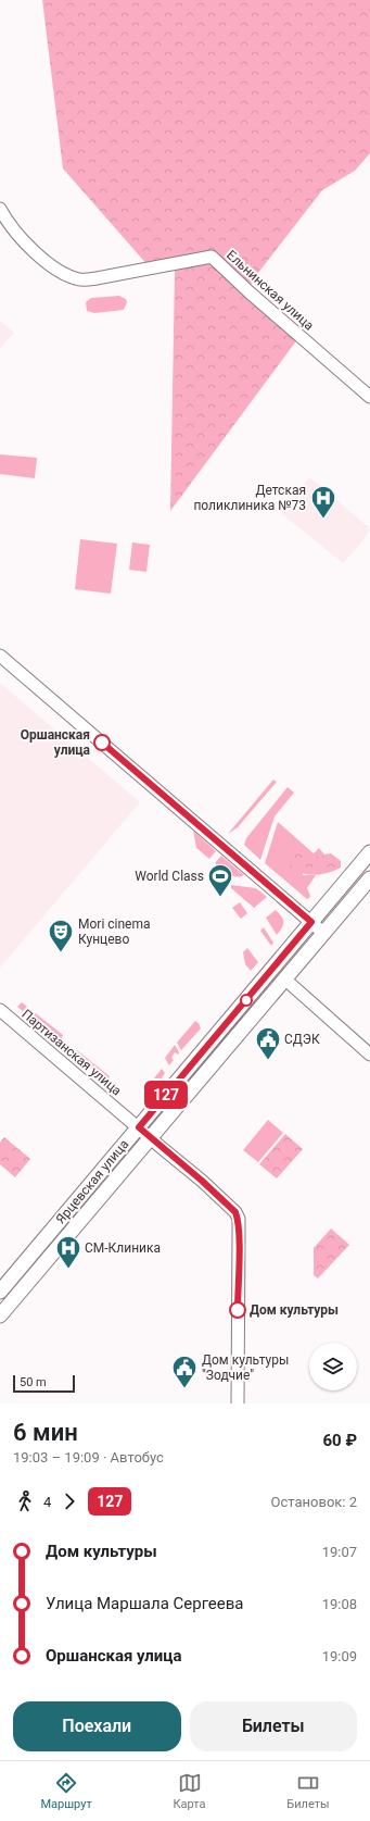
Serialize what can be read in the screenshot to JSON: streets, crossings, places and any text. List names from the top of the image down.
{
  "streets": {
    "main road": ["Ярцевская улица"],
    "street": ["Ельнинская улица", "Партизанская улица"]
  },
  "crossings": [
    ["Партизанская улица", "Ярцевская улица"]
  ],
  "places": {
    "hospital": ["Детская поликлиника №73", "СМ-Клиника"],
    "other": ["Оршанская улица", "Дом культуры"],
    "sports": ["World Class"],
    "theatre": ["Mori cinema Кунцево"],
    "public building": ["СДЭК", "Дом культуры \"Зодчие\""]
  },
  "lines": ["bus line 127"],
  "scale_bar": "50 m",
  "page": {
    "on_map": "127",
    "scale": "50 m",
    "heading": ["6 мин", "19:03 – 19:09 · Автобус", "60 ₽"],
    "legs": ["4", "127", "Остановок: 2"],
    "list": [
      {
        "name": "Дом культуры",
        "value": "19:07"
      },
      {
        "name": "Улица Маршала Сергеева",
        "value": "19:08"
      },
      {
        "name": "Оршанская улица",
        "value": "19:09"
      }
    ],
    "buttons": ["Поехали", "Билеты"],
    "tabs": ["Маршрут", "Карта", "Билеты"]
  }
}
